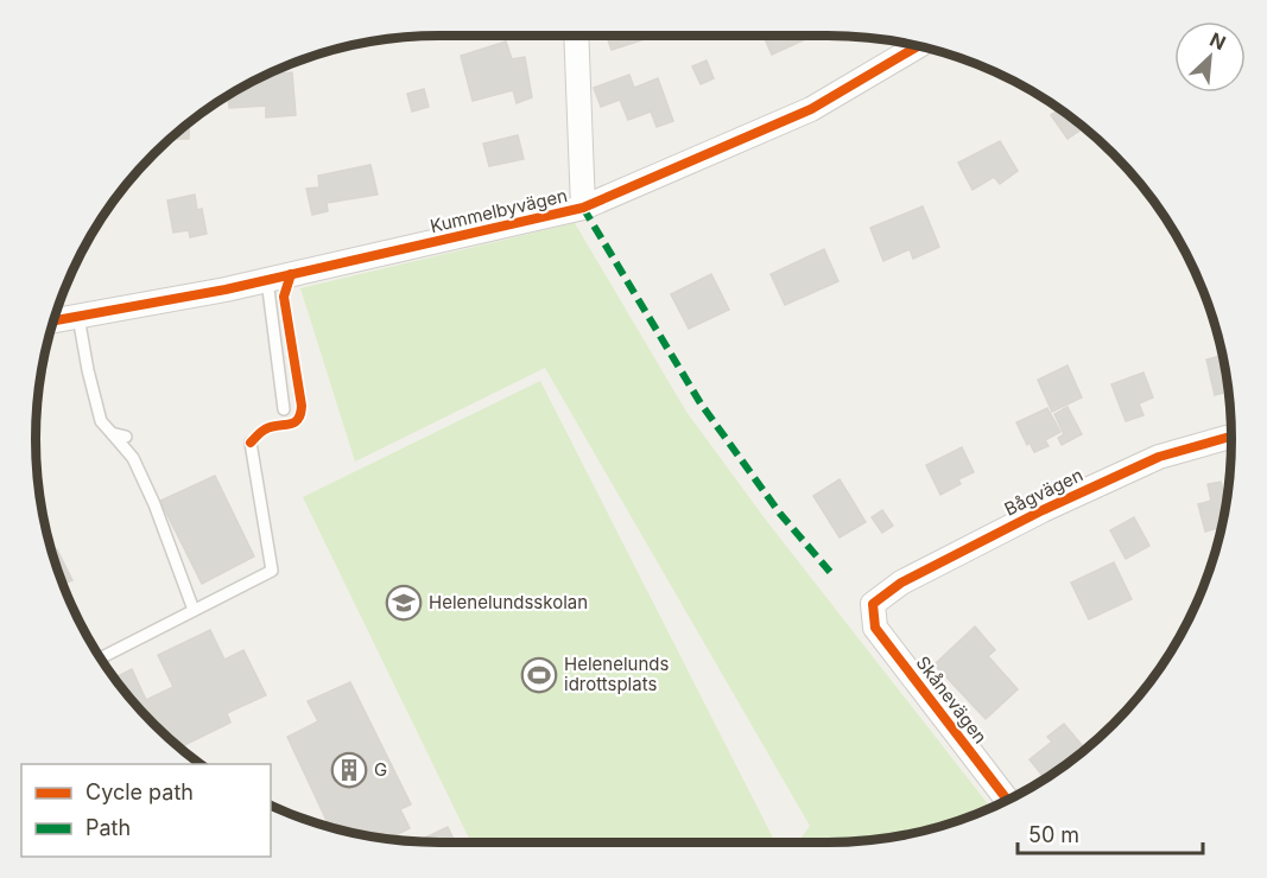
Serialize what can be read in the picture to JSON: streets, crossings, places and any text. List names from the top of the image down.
{
  "streets": {
    "street": ["Kummelbyvägen", "Bågvägen", "Skånevägen"]
  },
  "crossings": [
    ["Bågvägen", "Skånevägen"]
  ],
  "places": {
    "school or university": ["Helenelundsskolan"],
    "sports": ["Helenelunds idrottsplats"],
    "building": ["G"]
  },
  "legend": ["Cycle path", "Path"],
  "scale_bar": "50 m",
  "north": "top right"
}
